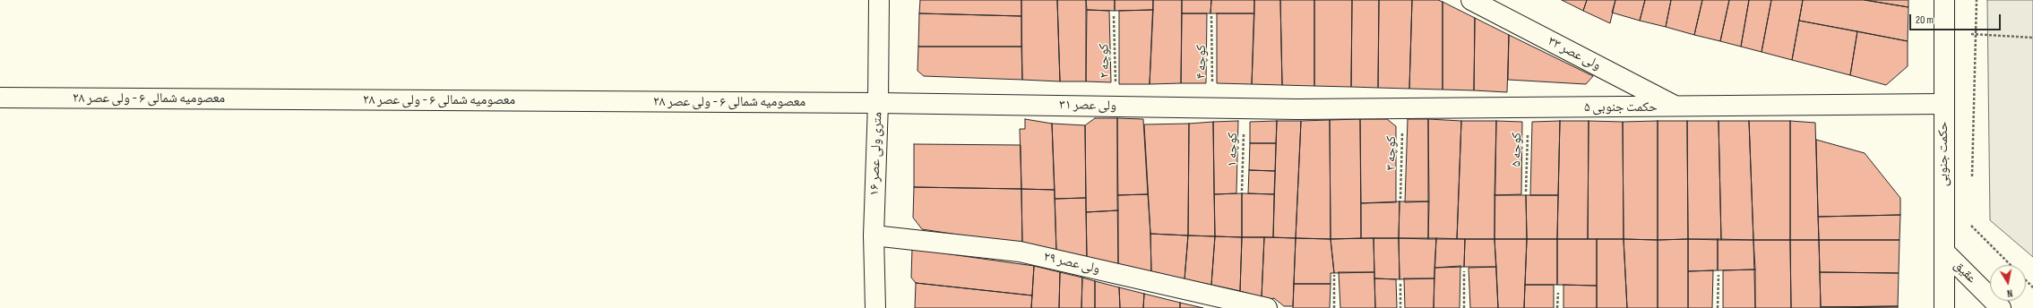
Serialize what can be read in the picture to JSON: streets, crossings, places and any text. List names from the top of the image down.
{
  "streets": {
    "street": [
      "ولی عصر ۳۳",
      "معصومیه شمالی ۶ - ولی عصر ۲۸",
      "ولی عصر ۳۱",
      "حکمت جنوبی ۵",
      "۱۶ متری ولی عصر",
      "حکمت جنوبی",
      "ولی عصر ۲۹",
      "عقیق"
    ],
    "path": [
      "کوچه ۲",
      "کوچه ۴",
      "کوچه ۱",
      "کوچه ۵",
      "کوچه ۳"
    ]
  },
  "crossings": [
    ["ولی عصر ۳۳", "حکمت جنوبی ۵"],
    ["کوچه ۲", "ولی عصر ۳۱"],
    ["کوچه ۴", "ولی عصر ۳۱"],
    ["معصومیه شمالی ۶ - ولی عصر ۲۸", "ولی عصر ۳۱"],
    ["معصومیه شمالی ۶ - ولی عصر ۲۸", "۱۶ متری ولی عصر"],
    ["ولی عصر ۳۱", "حکمت جنوبی ۵"],
    ["ولی عصر ۳۱", "کوچه ۱"],
    ["ولی عصر ۳۱", "۱۶ متری ولی عصر"],
    ["حکمت جنوبی ۵", "کوچه ۵"],
    ["حکمت جنوبی ۵", "کوچه ۳"],
    ["حکمت جنوبی ۵", "حکمت جنوبی"],
    ["۱۶ متری ولی عصر", "ولی عصر ۲۹"],
    ["حکمت جنوبی", "عقیق"]
  ],
  "scale_bar": "20 m",
  "north": "bottom"
}
